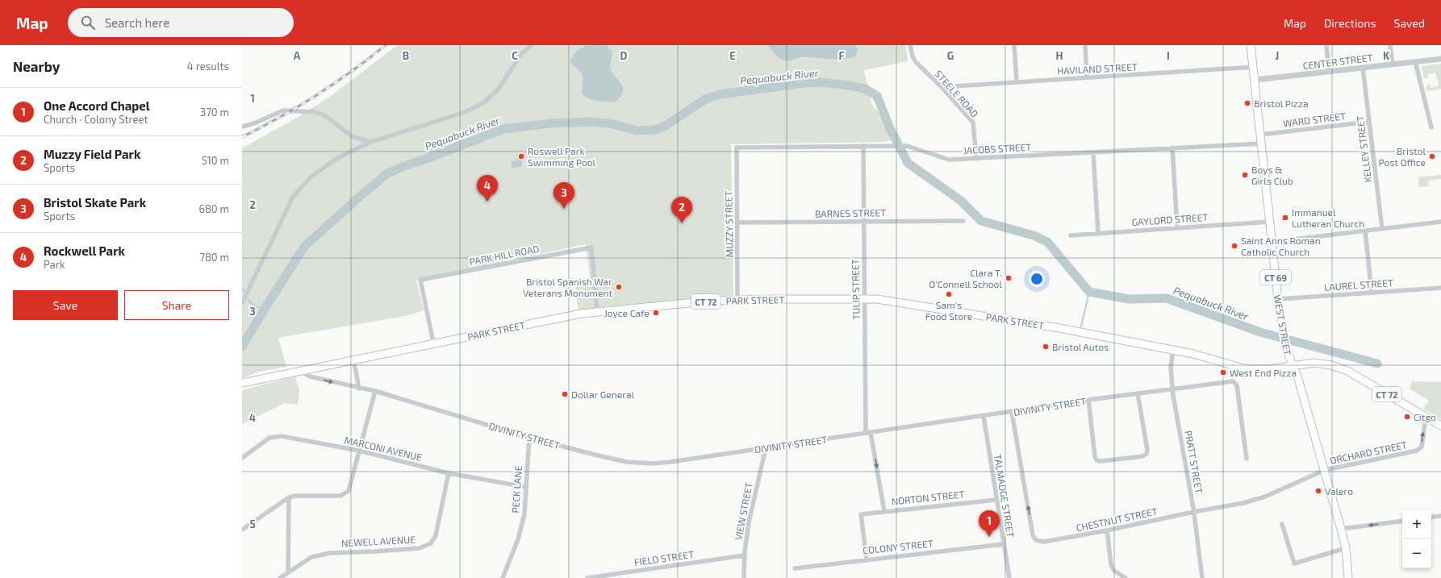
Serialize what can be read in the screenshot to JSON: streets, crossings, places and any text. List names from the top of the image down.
{
  "streets": {
    "main road": [
      "CT 69",
      "PARK STREET",
      "CT 72",
      "WEST STREET"
    ],
    "street": [
      "CENTER STREET",
      "HAVILAND STREET",
      "STEELE ROAD",
      "WARD STREET",
      "JACOBS STREET",
      "KELLEY STREET",
      "BARNES STREET",
      "GAYLORD STREET",
      "MUZZY STREET",
      "PARK HILL ROAD",
      "LAUREL STREET",
      "TULIP STREET",
      "DIVINITY STREET",
      "MARCONI AVENUE",
      "ORCHARD STREET",
      "PRATT STREET",
      "PECK LANE",
      "TALMADGE STREET",
      "NORTON STREET",
      "VIEW STREET",
      "CHESTNUT STREET",
      "NEWELL AVENUE",
      "COLONY STREET",
      "FIELD STREET"
    ]
  },
  "crossings": [
    ["CENTER STREET", "KELLEY STREET"],
    ["CENTER STREET", "WEST STREET"],
    ["HAVILAND STREET", "STEELE ROAD"],
    ["HAVILAND STREET", "WEST STREET"],
    ["STEELE ROAD", "JACOBS STREET"],
    ["WARD STREET", "KELLEY STREET"],
    ["WARD STREET", "WEST STREET"],
    ["JACOBS STREET", "MUZZY STREET"],
    ["JACOBS STREET", "TULIP STREET"],
    ["JACOBS STREET", "WEST STREET"],
    ["BARNES STREET", "MUZZY STREET"],
    ["BARNES STREET", "TULIP STREET"],
    ["GAYLORD STREET", "WEST STREET"],
    ["MUZZY STREET", "PARK STREET"],
    ["PARK HILL ROAD", "PARK STREET"],
    ["LAUREL STREET", "WEST STREET"],
    ["TULIP STREET", "PARK STREET"],
    ["TULIP STREET", "DIVINITY STREET"],
    ["PARK STREET", "CT 72"],
    ["PARK STREET", "WEST STREET"],
    ["PARK STREET", "DIVINITY STREET"],
    ["PARK STREET", "PRATT STREET"],
    ["CT 72", "WEST STREET"],
    ["CT 72", "ORCHARD STREET"],
    ["WEST STREET", "ORCHARD STREET"],
    ["WEST STREET", "CHESTNUT STREET"],
    ["DIVINITY STREET", "PRATT STREET"],
    ["DIVINITY STREET", "PECK LANE"],
    ["DIVINITY STREET", "TALMADGE STREET"],
    ["DIVINITY STREET", "VIEW STREET"],
    ["DIVINITY STREET", "CHESTNUT STREET"],
    ["MARCONI AVENUE", "PECK LANE"],
    ["MARCONI AVENUE", "NEWELL AVENUE"],
    ["ORCHARD STREET", "CHESTNUT STREET"],
    ["PRATT STREET", "CHESTNUT STREET"],
    ["TALMADGE STREET", "NORTON STREET"],
    ["TALMADGE STREET", "COLONY STREET"],
    ["NORTON STREET", "COLONY STREET"],
    ["VIEW STREET", "FIELD STREET"]
  ],
  "one_way": ["ORCHARD STREET"],
  "water": ["Pequabuck River"],
  "places": [
    "Bristol Pizza",
    "Roswell Park Swimming Pool",
    "Bristol Post Office",
    "Boys & Girls Club",
    "Immanuel Lutheran Church",
    "Saint Anns Roman Catholic Church",
    "Clara T. O'Connell School",
    "Bristol Spanish War Veterans Monument",
    "Sam's Food Store",
    "Joyce Cafe",
    "Bristol Autos",
    "West End Pizza",
    "Dollar General",
    "Citgo",
    "Valero"
  ],
  "page": {
    "header": "Map",
    "search": "Search here",
    "nav": ["Map", "Directions", "Saved"],
    "heading": ["Nearby", "4 results"],
    "list": [
      {
        "mark": "1",
        "name": "One Accord Chapel",
        "note": "Church · Colony Street",
        "value": "370 m"
      },
      {
        "mark": "2",
        "name": "Muzzy Field Park",
        "note": "Sports",
        "value": "510 m"
      },
      {
        "mark": "3",
        "name": "Bristol Skate Park",
        "note": "Sports",
        "value": "680 m"
      },
      {
        "mark": "4",
        "name": "Rockwell Park",
        "note": "Park",
        "value": "780 m"
      }
    ],
    "pins": [
      "4",
      "3",
      "2",
      "1"
    ],
    "buttons": ["Save", "Share"],
    "map_buttons": ["+", "−"]
  },
  "grid": {
    "columns": [
      "A",
      "B",
      "C",
      "D",
      "E",
      "F",
      "G",
      "H",
      "I",
      "J",
      "K"
    ],
    "rows": [
      "1",
      "2",
      "3",
      "4",
      "5"
    ]
  }
}
